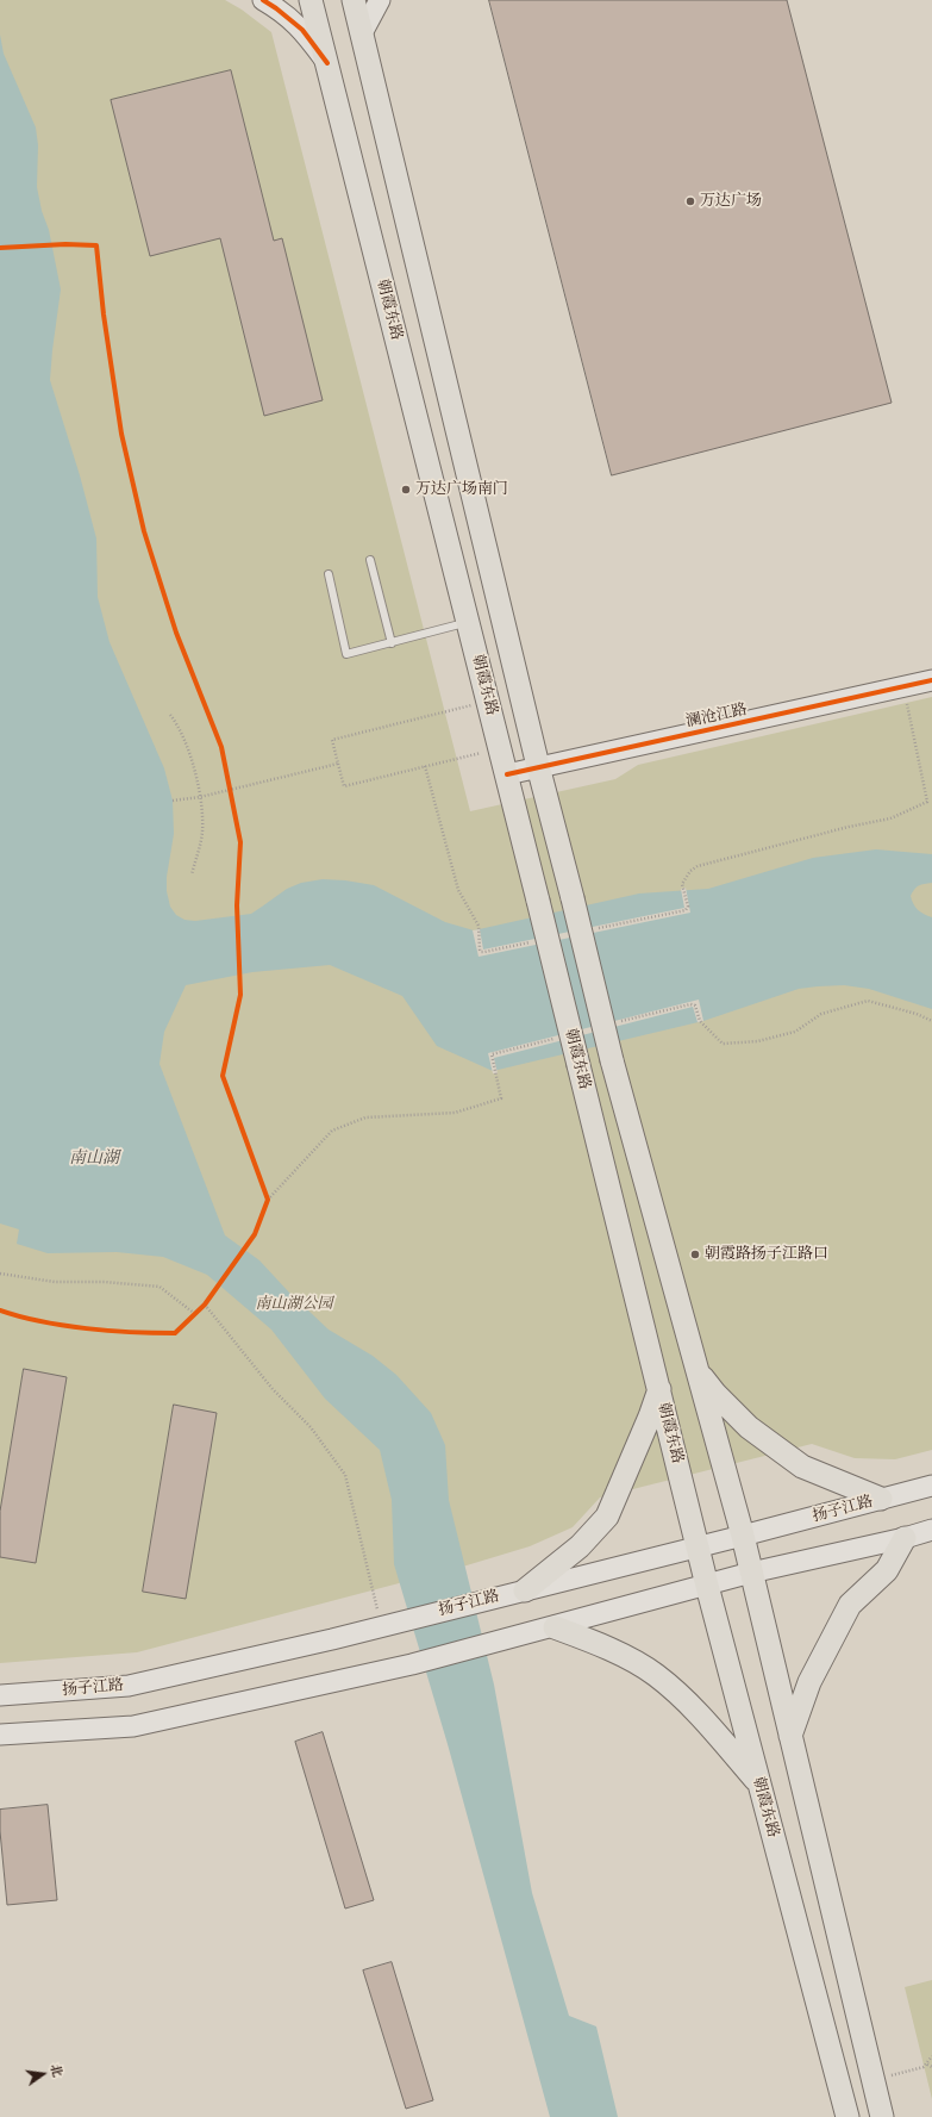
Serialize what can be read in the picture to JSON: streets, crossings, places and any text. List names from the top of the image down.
{
  "streets": {
    "main road": ["朝霞东路", "澜沧江路", "扬子江路"]
  },
  "crossings": [
    ["朝霞东路", "澜沧江路"],
    ["朝霞东路", "扬子江路"]
  ],
  "water": ["南山湖"],
  "parks": ["南山湖公园"],
  "places": ["万达广场", "万达广场南门", "朝霞路扬子江路口"],
  "north": "right"
}
